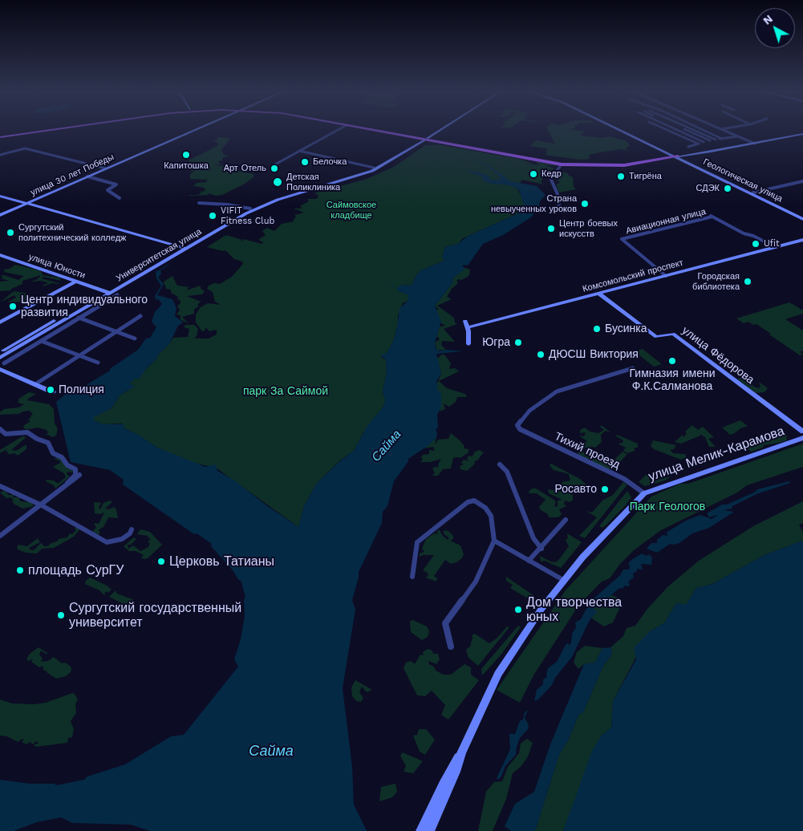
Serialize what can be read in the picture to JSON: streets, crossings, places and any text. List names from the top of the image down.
{
  "streets": {
    "main road": [
      "улица 30 лет Победы",
      "Геологическая улица",
      "Университетская улица",
      "улица Юности",
      "Комсомольский проспект",
      "улица Фёдорова",
      "улица Мелик-Карамова"
    ],
    "street": ["Авиационная улица", "Тихий проезд"]
  },
  "crossings": [
    ["Авиационная улица", "Комсомольский проспект"],
    ["Университетская улица", "улица Юности"],
    ["Комсомольский проспект", "улица Фёдорова"],
    ["Тихий проезд", "улица Мелик-Карамова"]
  ],
  "water": ["Сайма"],
  "parks": ["Саймовское кладбище", "парк За Саймой", "Парк Геологов"],
  "places": [
    "Капитошка",
    "Белочка",
    "Арт Отель",
    "Кедр",
    "Тигрёна",
    "Детская Поликлиника",
    "СДЭК",
    "Страна невыученных уроков",
    "VIFIT Fitness Club",
    "Центр боевых искусств",
    "Сургутский политехнический колледж",
    "Ufit",
    "Городская библиотека",
    "Центр индивидуального развития",
    "Бусинка",
    "Югра",
    "ДЮСШ Виктория",
    "Гимназия имени Ф.К.Салманова",
    "Полиция",
    "Росавто",
    "Церковь Татианы",
    "площадь СурГУ",
    "Дом творчества юных",
    "Сургутский государственный университет"
  ],
  "north": "top left"
}
